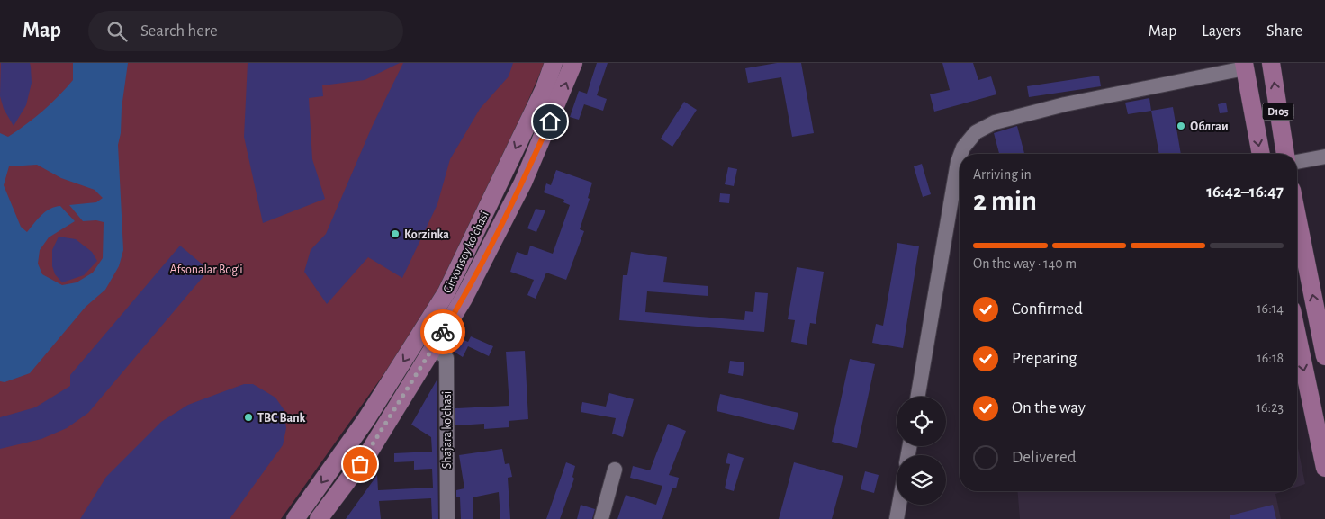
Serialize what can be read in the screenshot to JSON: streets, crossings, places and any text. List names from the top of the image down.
{
  "streets": {
    "main road": ["D105", "Girvonsoy koʻchasi"],
    "street": ["Shajara koʻchasi"]
  },
  "crossings": [
    ["Girvonsoy koʻchasi", "Shajara koʻchasi"]
  ],
  "parks": ["Afsonalar Bog'i"],
  "places": ["Облгаи", "Korzinka", "TBC Bank"],
  "page": {
    "header": "Map",
    "search": "Search here",
    "nav": ["Map", "Layers", "Share"],
    "heading": ["2 min", "Arriving in", "16:42–16:47"],
    "bar": "On the way · 140 m",
    "list": [
      ["Confirmed", "16:14"],
      ["Preparing", "16:18"],
      ["On the way", "16:23"],
      "Delivered"
    ]
  }
}
